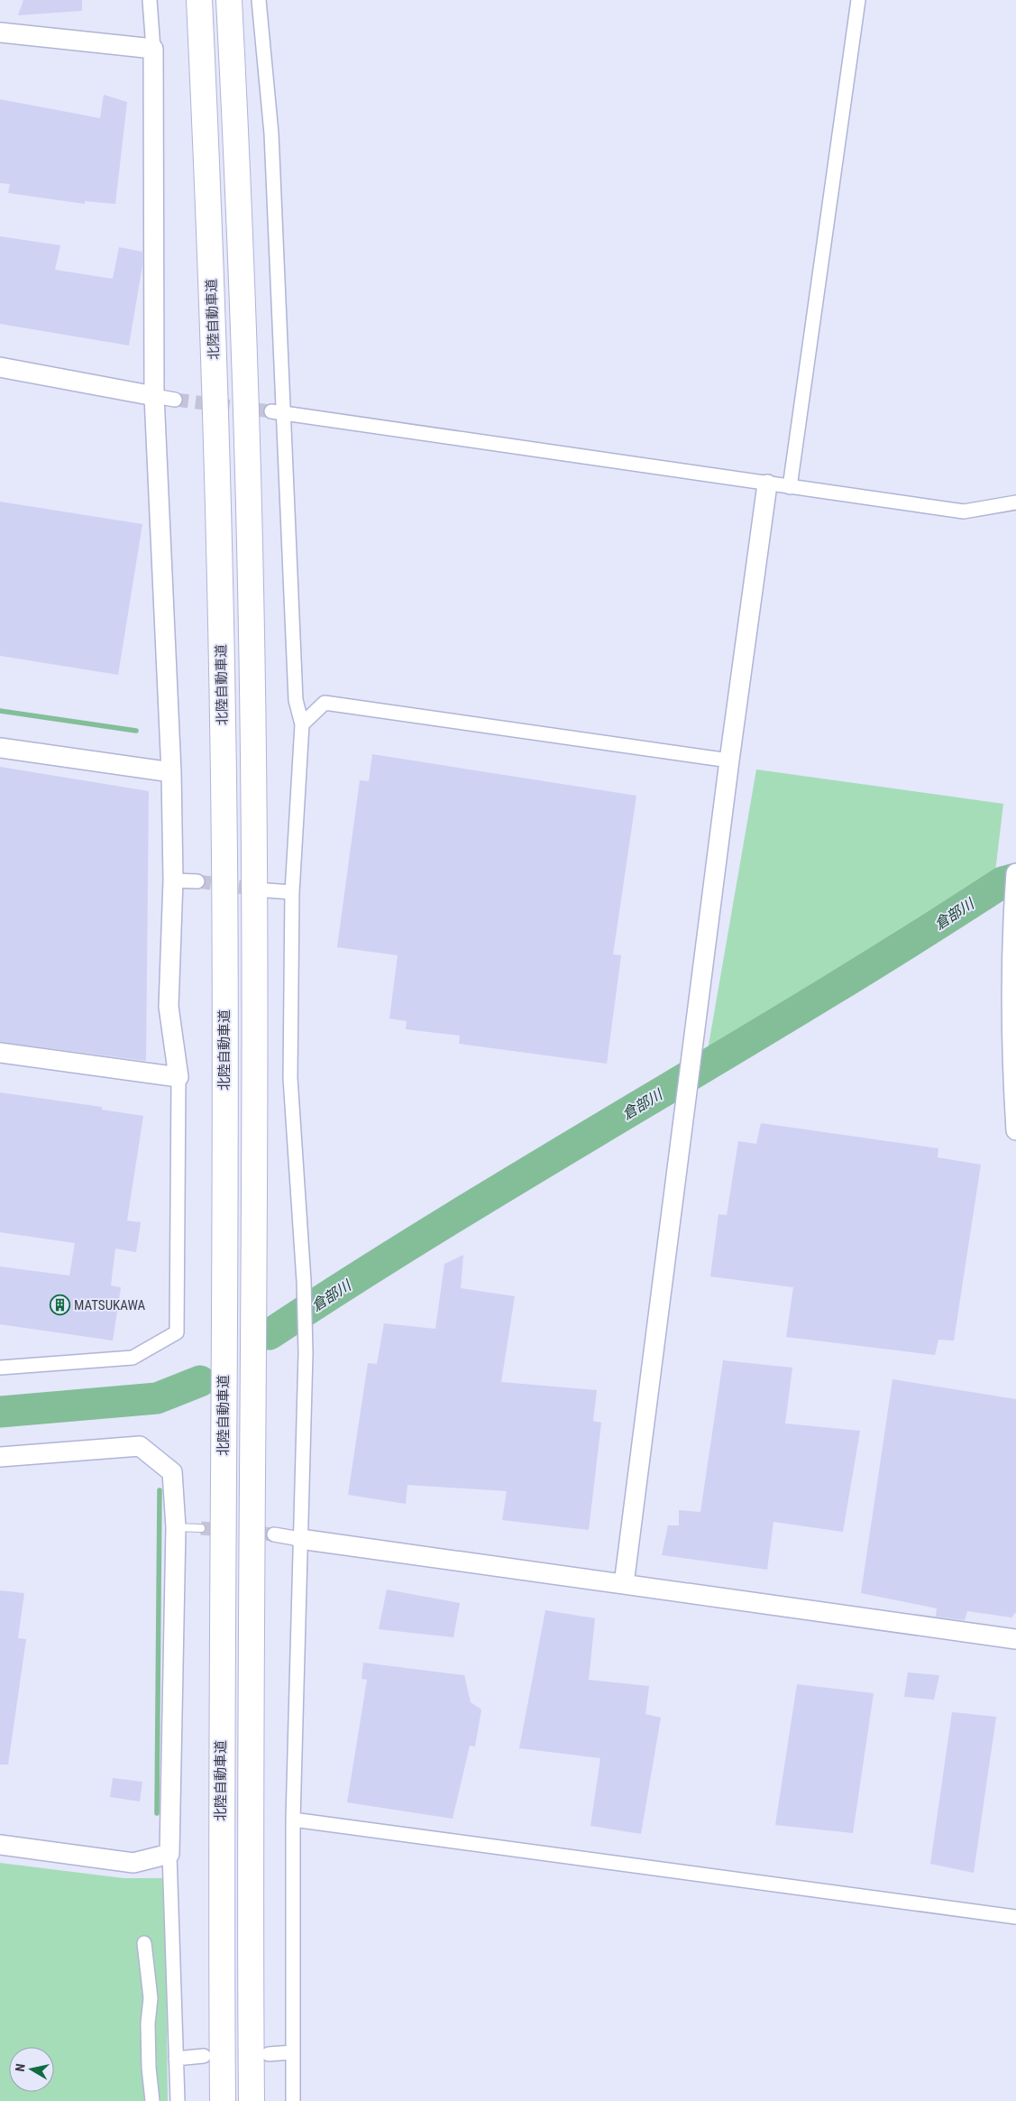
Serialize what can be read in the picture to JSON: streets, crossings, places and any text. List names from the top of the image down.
{
  "streets": {
    "highway": ["北陸自動車道"]
  },
  "water": ["倉部川"],
  "places": {
    "building": ["MATSUKAWA"]
  },
  "north": "left"
}
